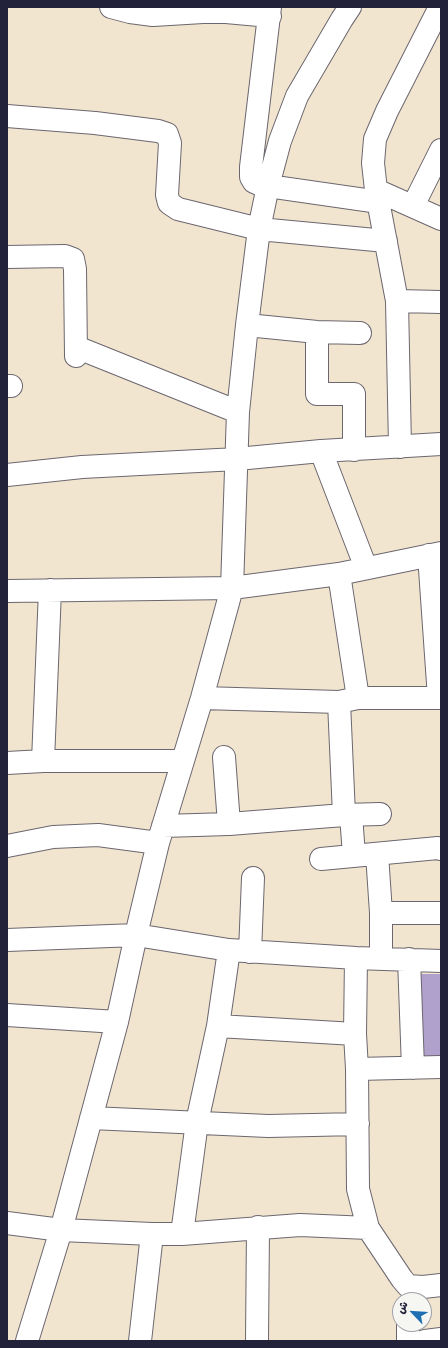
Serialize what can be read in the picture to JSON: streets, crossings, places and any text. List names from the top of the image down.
{
  "north": "top left"
}
